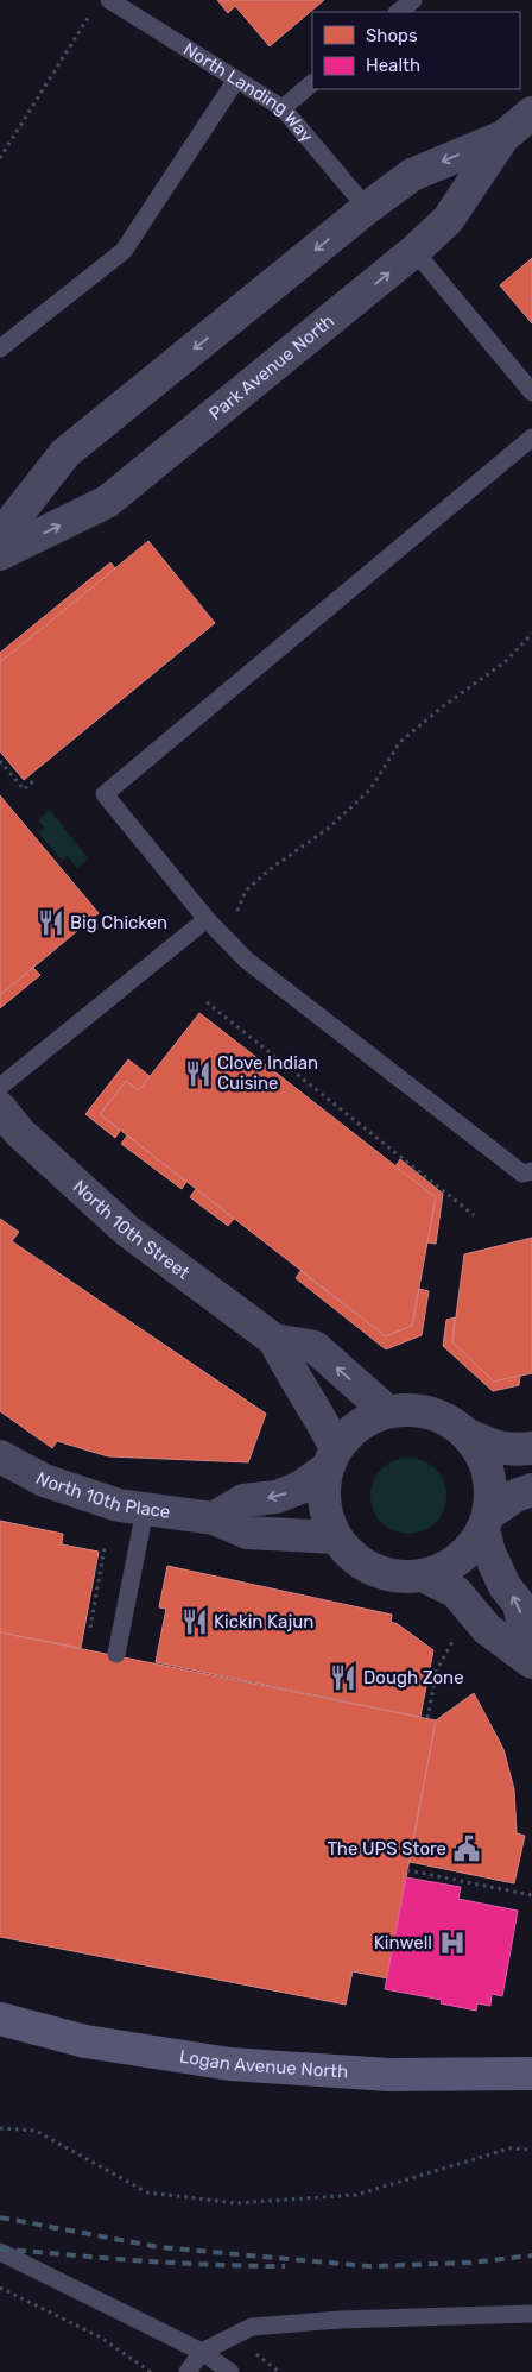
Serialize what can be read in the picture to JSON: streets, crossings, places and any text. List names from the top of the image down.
{
  "streets": {
    "main road": ["Logan Avenue North"],
    "street": ["Park Avenue North", "North 10th Street", "North 10th Place"],
    "lane": ["North Landing Way"]
  },
  "crossings": [
    ["North Landing Way", "Park Avenue North"],
    ["North 10th Street", "North 10th Place"]
  ],
  "places": {
    "restaurant": [
      "Big Chicken",
      "Clove Indian Cuisine",
      "Kickin Kajun",
      "Dough Zone"
    ],
    "public building": ["The UPS Store"],
    "hospital": ["Kinwell"]
  },
  "legend": ["Shops", "Health"]
}
